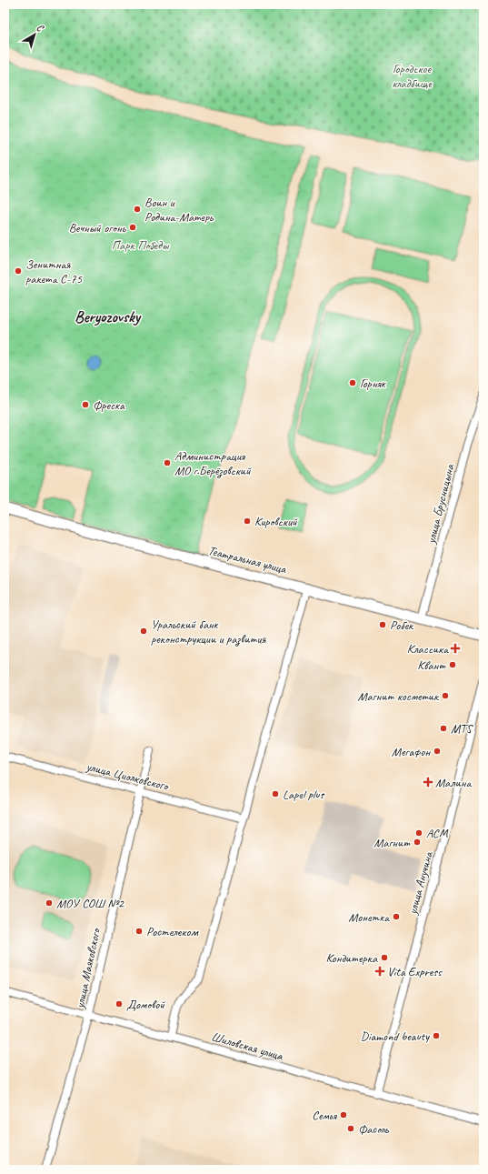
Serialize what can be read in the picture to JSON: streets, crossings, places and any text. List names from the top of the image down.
{
  "streets": {
    "street": [
      "улица Брусницына",
      "Театральная улица",
      "улица Циолковского",
      "улица Анучина",
      "улица Маяковского",
      "Шиловская улица"
    ]
  },
  "crossings": [
    ["улица Брусницына", "Театральная улица"],
    ["улица Циолковского", "улица Маяковского"],
    ["улица Анучина", "Шиловская улица"],
    ["улица Маяковского", "Шиловская улица"]
  ],
  "districts": ["Beryozovsky"],
  "parks": ["Городское кладбище", "Парк Победы"],
  "places": {
    "other": [
      "Воин и Родина-Матерь",
      "Вечный огонь",
      "Зенитная ракета С-75",
      "Горняк",
      "Фреска",
      "Администрация МО г.Берёзовский",
      "Кировский",
      "Робек",
      "Уральский банк реконструкции и развития",
      "Квант",
      "Магнит косметик",
      "MTS",
      "Мегафон",
      "Lapel plus",
      "АСМ",
      "Магнит",
      "МОУ СОШ №2",
      "Монетка",
      "Ростелеком",
      "Кондитерка",
      "Домовой",
      "Diamond beauty",
      "Семья",
      "Фасоль"
    ],
    "health": ["Классика", "Малина", "Vita Express"]
  },
  "north": "top right"
}
